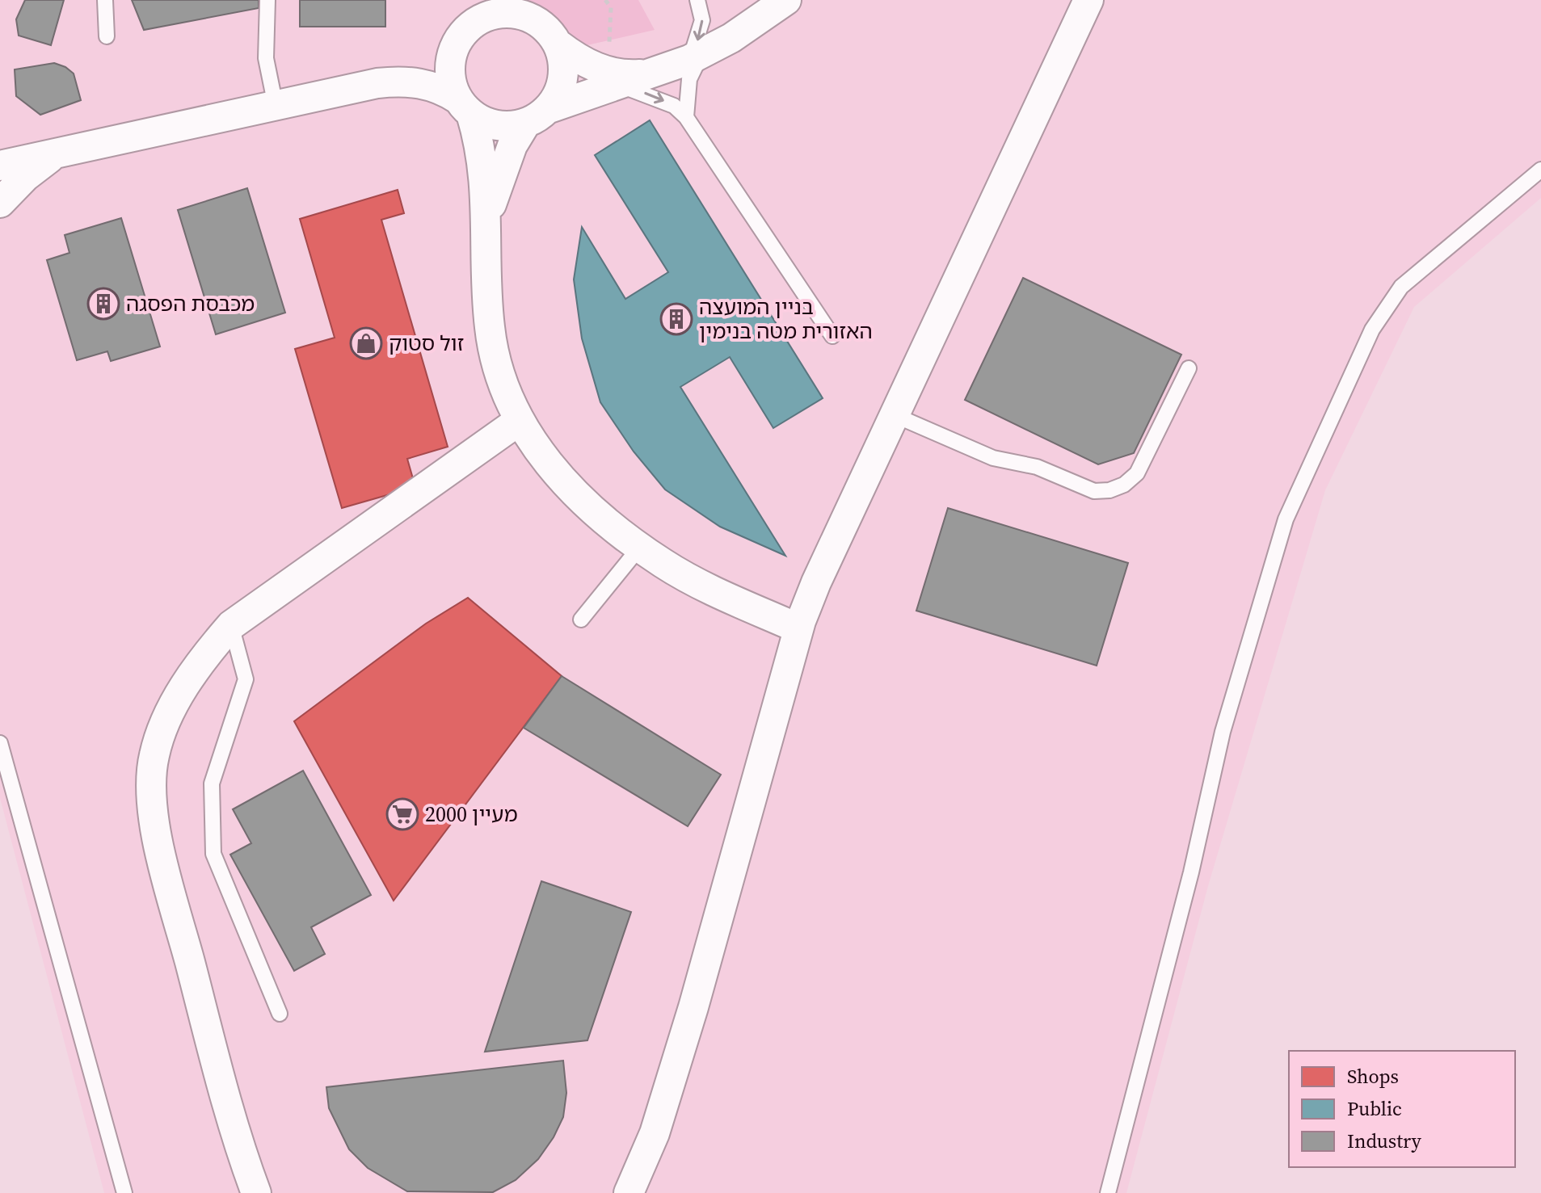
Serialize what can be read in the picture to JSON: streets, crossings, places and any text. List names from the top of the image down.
{
  "places": {
    "building": ["מכבסת הפסגה", "בניין המועצה האזורית מטה בנימין"],
    "shop": ["זול סטוק"],
    "supermarket": ["מעיין 2000"]
  },
  "legend": ["Shops", "Public", "Industry"]
}
